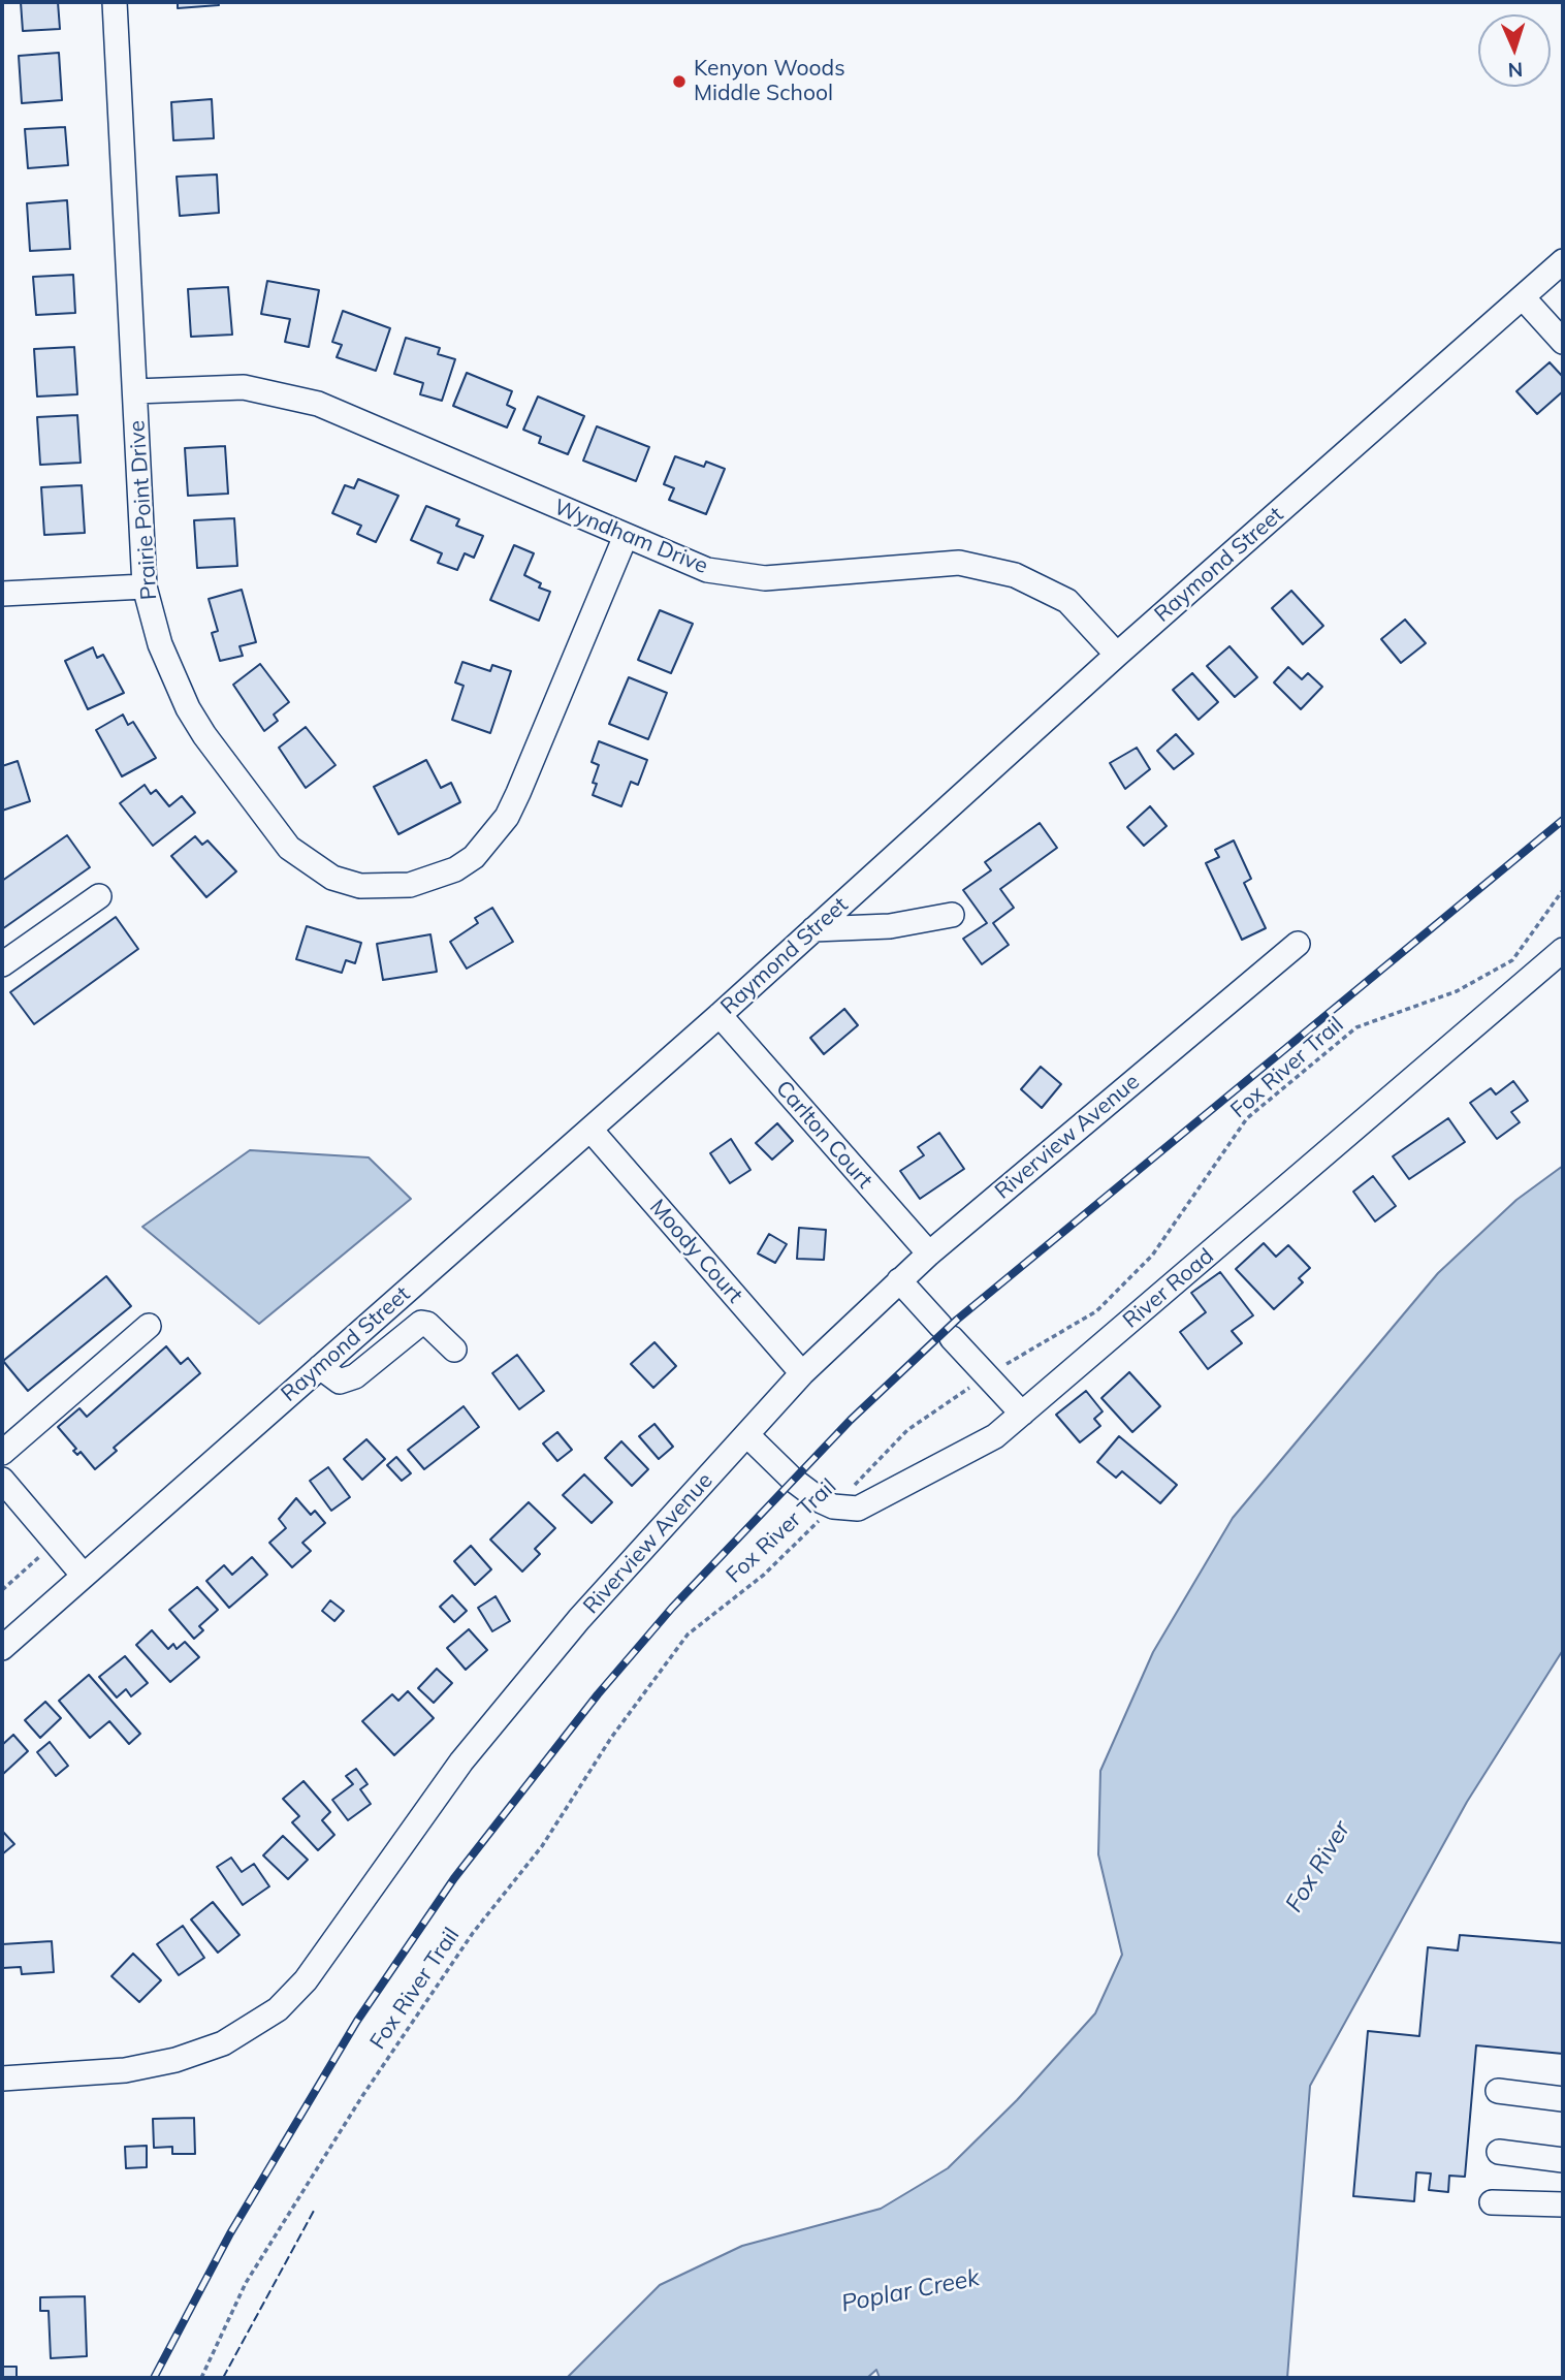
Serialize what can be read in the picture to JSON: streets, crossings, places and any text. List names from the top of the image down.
{
  "streets": {
    "street": [
      "Prairie Point Drive",
      "Wyndham Drive",
      "Raymond Street",
      "Carlton Court",
      "Riverview Avenue",
      "Moody Court",
      "River Road"
    ],
    "path": ["Fox River Trail"]
  },
  "crossings": [
    ["Prairie Point Drive", "Wyndham Drive"],
    ["Wyndham Drive", "Raymond Street"],
    ["Raymond Street", "Carlton Court"],
    ["Raymond Street", "Moody Court"],
    ["Fox River Trail", "River Road"],
    ["Carlton Court", "Riverview Avenue"],
    ["Riverview Avenue", "Moody Court"]
  ],
  "water": ["Fox River", "Poplar Creek"],
  "places": ["Kenyon Woods Middle School"],
  "north": "bottom"
}
